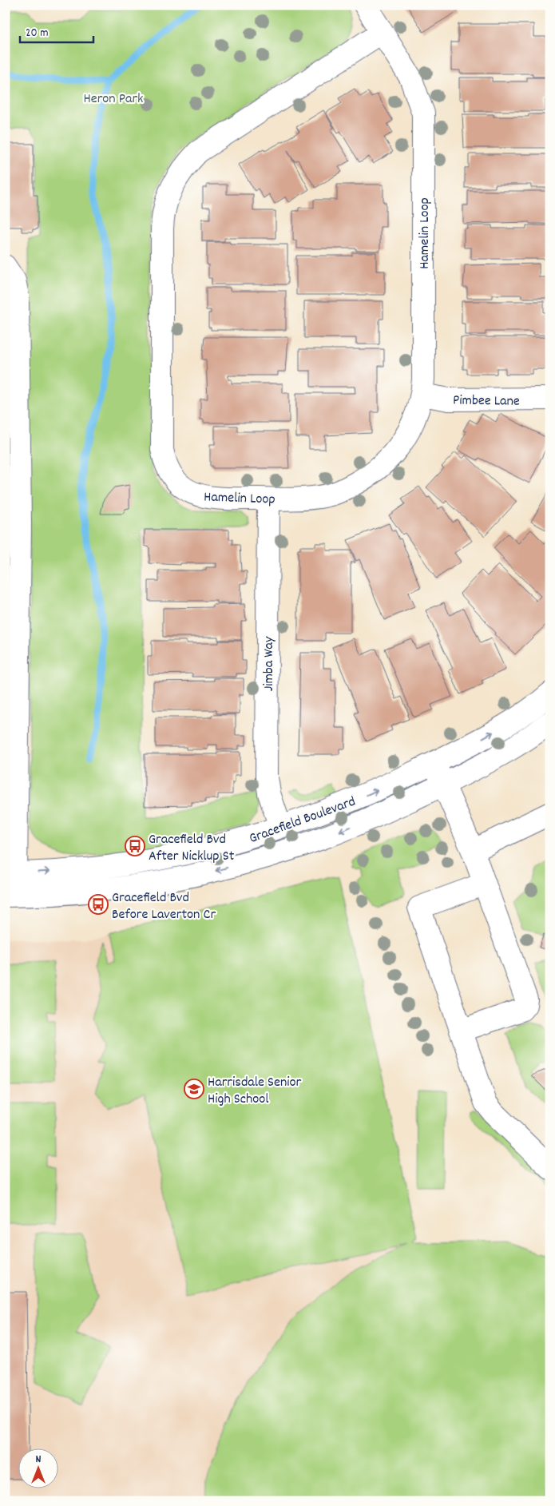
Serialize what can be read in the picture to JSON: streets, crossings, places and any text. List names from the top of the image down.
{
  "streets": {
    "street": [
      "Hamelin Loop",
      "Pimbee Lane",
      "Jimba Way",
      "Gracefield Boulevard"
    ]
  },
  "crossings": [
    ["Hamelin Loop", "Pimbee Lane"],
    ["Hamelin Loop", "Jimba Way"],
    ["Jimba Way", "Gracefield Boulevard"]
  ],
  "parks": ["Heron Park"],
  "places": {
    "bus stop": ["Gracefield Bvd After Nicklup St", "Gracefield Bvd Before Laverton Cr"],
    "school or university": ["Harrisdale Senior High School"]
  },
  "scale_bar": "20 m",
  "north": "top"
}
